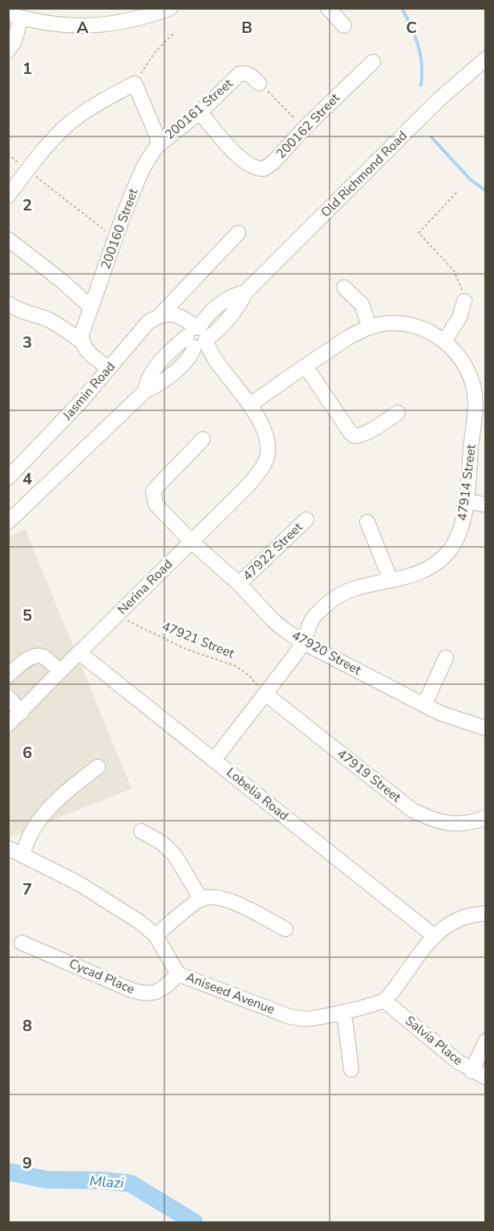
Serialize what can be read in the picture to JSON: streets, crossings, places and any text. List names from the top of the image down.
{
  "streets": {
    "street": [
      "200161 Street",
      "200162 Street",
      "Old Richmond Road",
      "200160 Street",
      "Jasmin Road",
      "47914 Street",
      "47922 Street",
      "Nerina Road",
      "47920 Street",
      "47919 Street",
      "Lobelia Road",
      "Cycad Place",
      "Aniseed Avenue",
      "Salvia Place"
    ],
    "path": ["47921 Street"]
  },
  "crossings": [
    ["200161 Street", "200162 Street"],
    ["200161 Street", "200160 Street"],
    ["47914 Street", "Nerina Road"],
    ["47914 Street", "47921 Street"],
    ["47914 Street", "47920 Street"],
    ["47914 Street", "47919 Street"],
    ["47914 Street", "Lobelia Road"],
    ["47922 Street", "47920 Street"],
    ["Nerina Road", "47921 Street"],
    ["Nerina Road", "47920 Street"],
    ["Nerina Road", "Lobelia Road"],
    ["47921 Street", "47919 Street"],
    ["Cycad Place", "Aniseed Avenue"],
    ["Aniseed Avenue", "Salvia Place"]
  ],
  "water": ["Mlazi"],
  "grid": {
    "columns": ["A", "B", "C"],
    "rows": [
      "1",
      "2",
      "3",
      "4",
      "5",
      "6",
      "7",
      "8",
      "9"
    ]
  }
}
